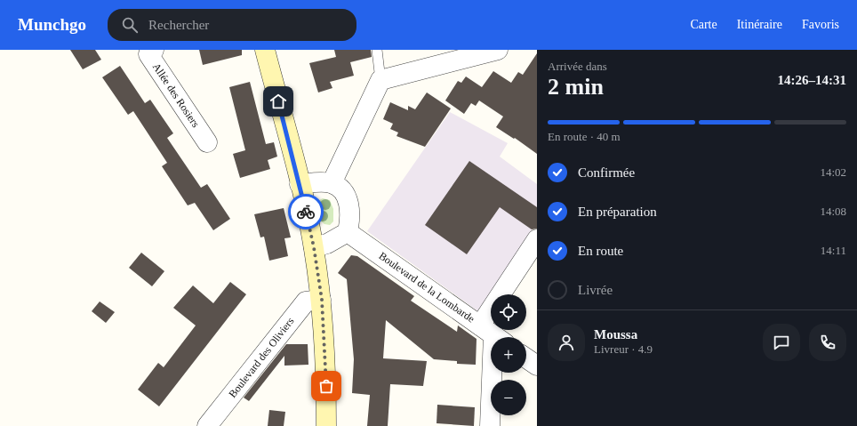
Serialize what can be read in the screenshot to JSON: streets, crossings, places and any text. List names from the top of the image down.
{
  "streets": {
    "street": ["Allée des Rosiers", "Boulevard de la Lombarde", "Boulevard des Oliviers"]
  },
  "page": {
    "header": "Munchgo",
    "search": "Rechercher",
    "nav": ["Carte", "Itinéraire", "Favoris"],
    "heading": ["2 min", "Arrivée dans", "14:26–14:31"],
    "panel": ["Moussa", "Livreur · 4.9"],
    "bar": "En route · 40 m",
    "list": [
      ["Confirmée", "14:02"],
      ["En préparation", "14:08"],
      ["En route", "14:11"],
      "Livrée"
    ],
    "map_buttons": ["+", "−"]
  }
}
